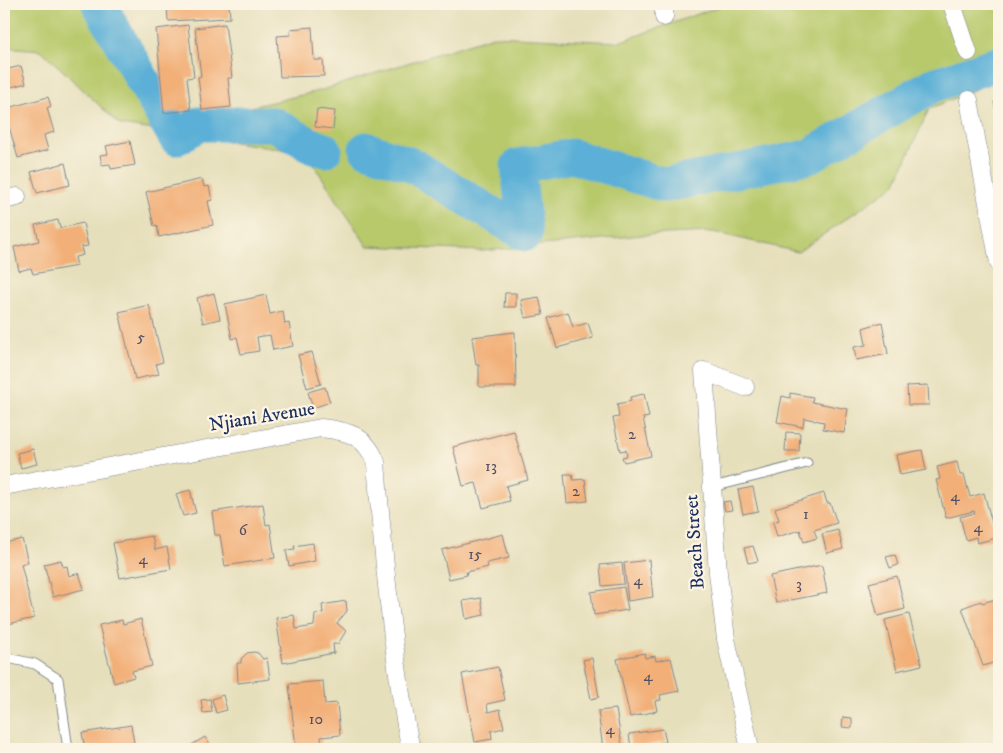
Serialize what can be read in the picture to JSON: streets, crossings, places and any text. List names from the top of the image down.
{
  "streets": {
    "street": ["Njiani Avenue", "Beach Street"]
  },
  "house_numbers": [
    "5",
    "2",
    "13",
    "2",
    "4",
    "1",
    "4",
    "6",
    "15",
    "4",
    "4",
    "3",
    "4",
    "10",
    "4"
  ]
}
